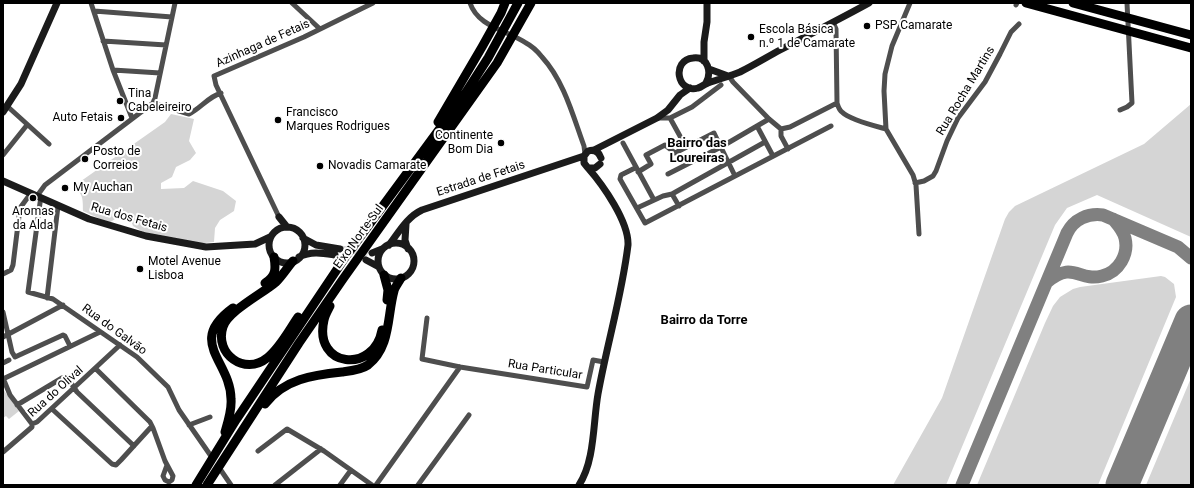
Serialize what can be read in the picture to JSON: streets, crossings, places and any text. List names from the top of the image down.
{
  "streets": {
    "highway": ["Eixo Norte-Sul"],
    "street": [
      "Azinhaga de Fetais",
      "Rua Rocha Martins",
      "Estrada de Fetais",
      "Rua dos Fetais",
      "Rua do Galvão",
      "Rua Particular",
      "Rua do Olival"
    ]
  },
  "crossings": [
    ["Rua dos Fetais", "Rua do Galvão"],
    ["Rua do Galvão", "Rua do Olival"]
  ],
  "districts": ["Bairro das Loureiras", "Bairro da Torre"],
  "places": [
    "PSP Camarate",
    "Escola Básica n.º 1 de Camarate",
    "Tina Cabeleireiro",
    "Auto Fetais",
    "Francisco Marques Rodrigues",
    "Continente Bom Dia",
    "Posto de Correios",
    "Novadis Camarate",
    "My Auchan",
    "Aromas da Alda",
    "Motel Avenue Lisboa"
  ]
}
